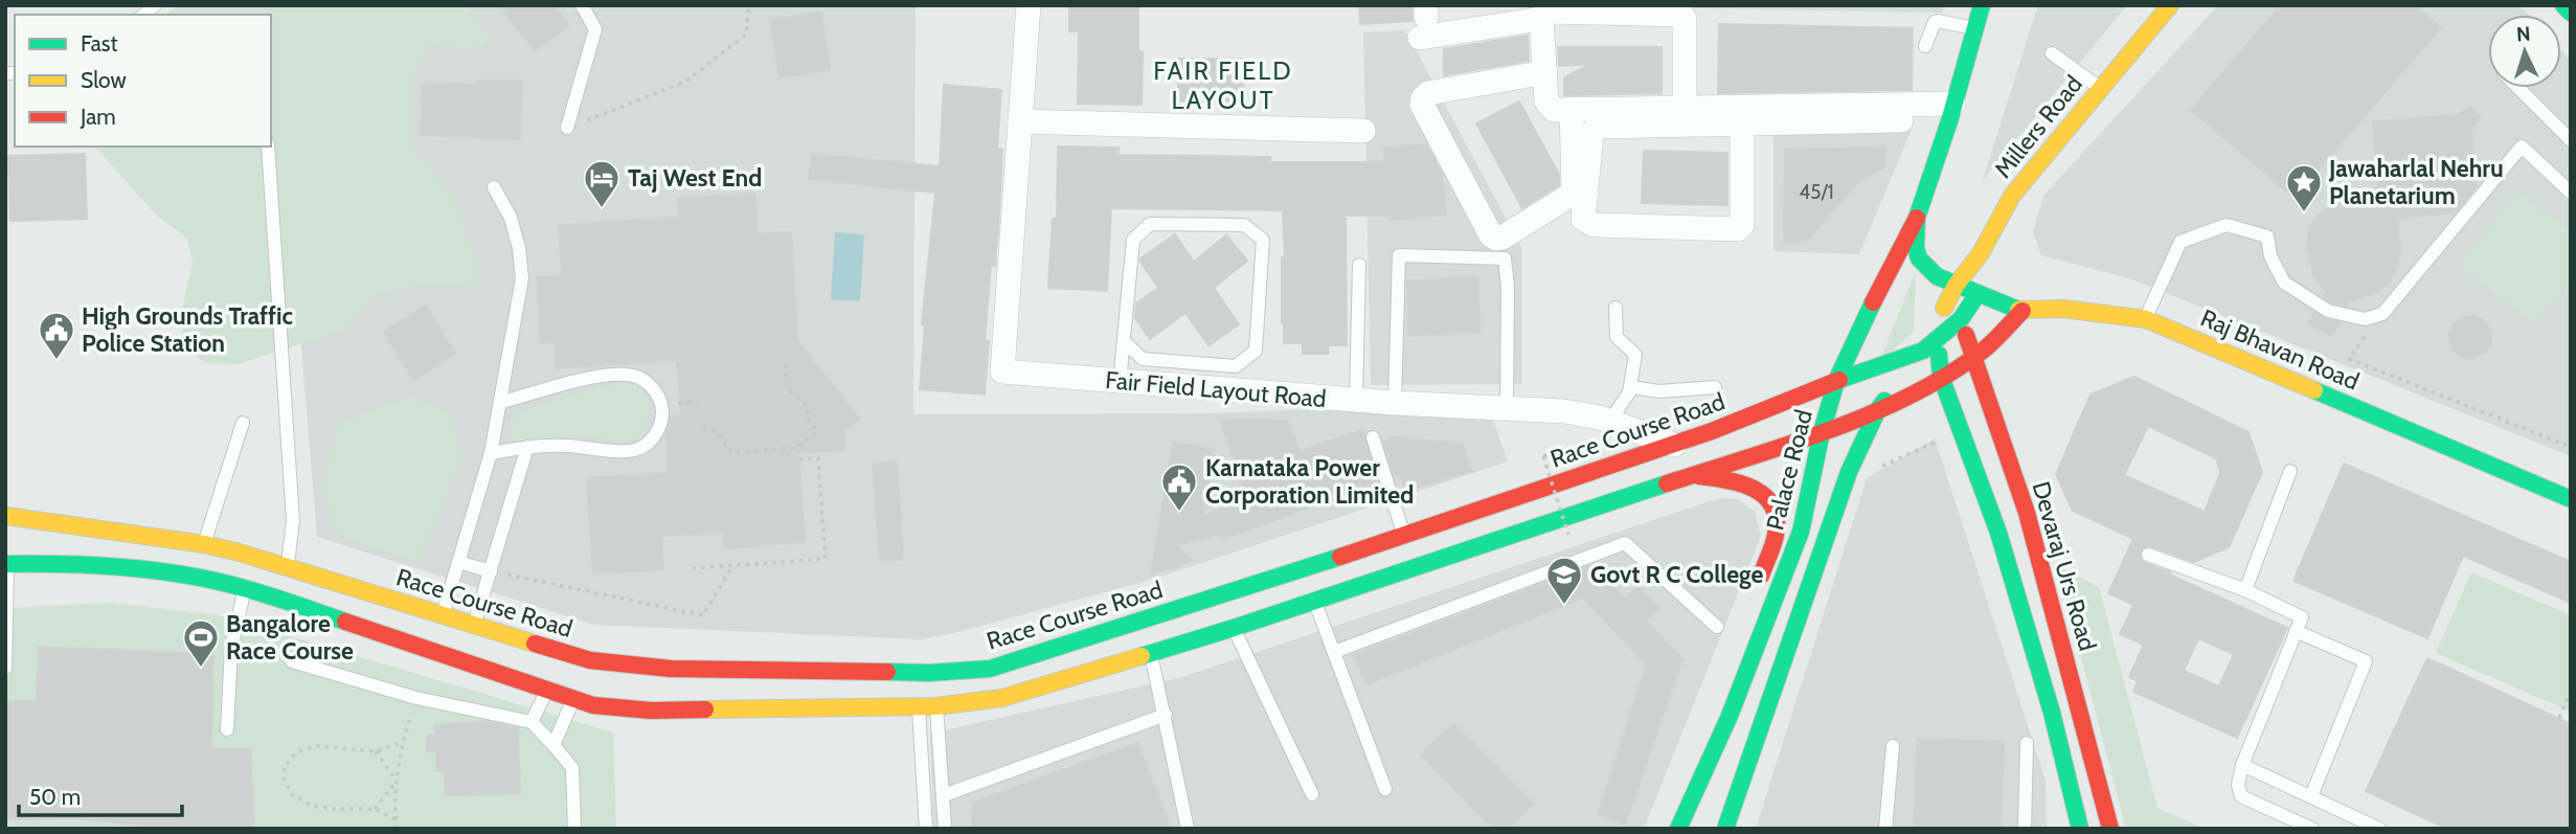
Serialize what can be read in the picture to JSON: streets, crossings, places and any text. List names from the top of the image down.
{
  "streets": {
    "main road": [
      "Millers Road",
      "Raj Bhavan Road",
      "Race Course Road",
      "Palace Road",
      "Devaraj Urs Road"
    ],
    "street": ["Fair Field Layout Road"]
  },
  "crossings": [
    ["Millers Road", "Race Course Road"],
    ["Millers Road", "Palace Road"],
    ["Raj Bhavan Road", "Palace Road"],
    ["Fair Field Layout Road", "Race Course Road"],
    ["Race Course Road", "Palace Road"],
    ["Race Course Road", "Devaraj Urs Road"]
  ],
  "districts": ["FAIR FIELD LAYOUT"],
  "places": {
    "hotel": ["Taj West End"],
    "place": ["Jawaharlal Nehru Planetarium"],
    "public building": ["High Grounds Traffic Police Station", "Karnataka Power Corporation Limited"],
    "school or university": ["Govt R C College"],
    "sports": ["Bangalore Race Course"]
  },
  "house_numbers": ["45/1"],
  "legend": ["Fast", "Slow", "Jam"],
  "scale_bar": "50 m",
  "north": "top"
}
